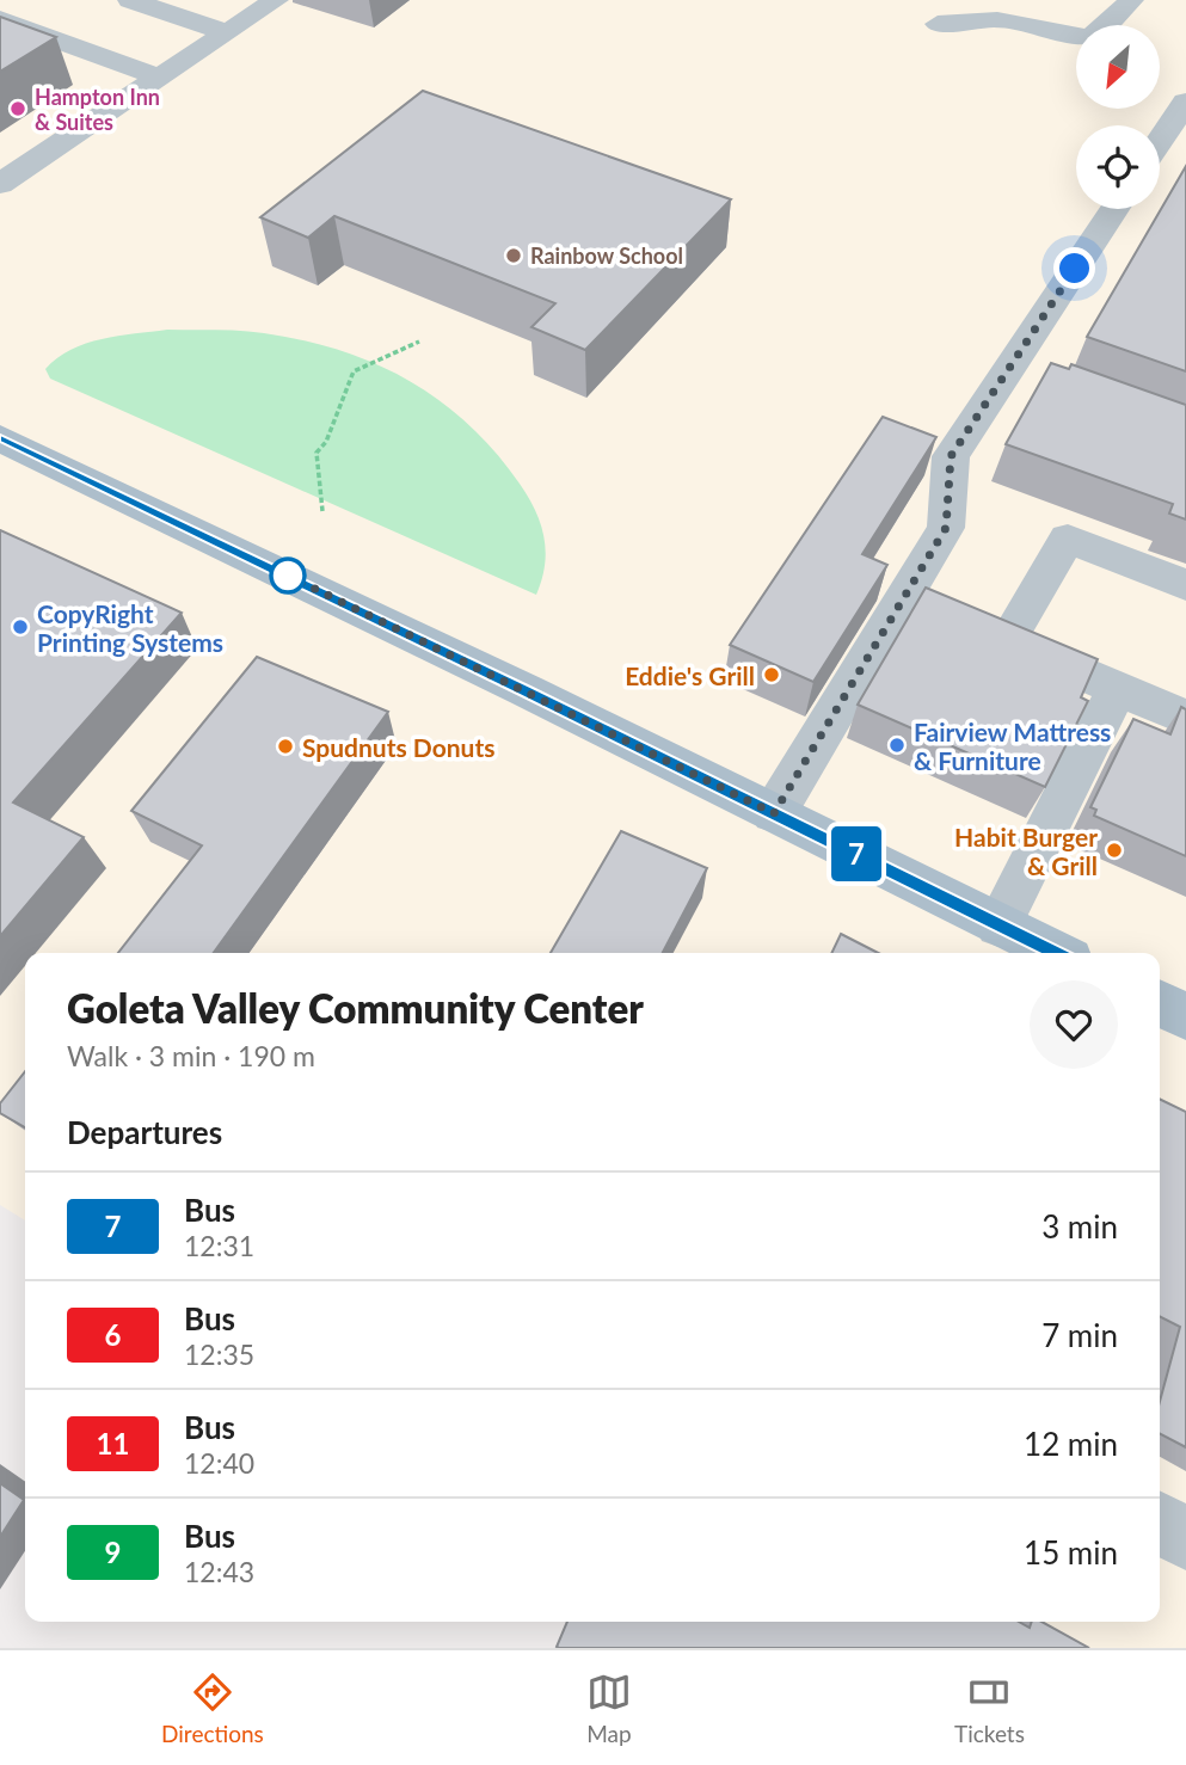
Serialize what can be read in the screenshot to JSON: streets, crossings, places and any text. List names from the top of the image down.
{
  "places": [
    "Hampton Inn & Suites",
    "Rainbow School",
    "CopyRight Printing Systems",
    "Eddie's Grill",
    "Fairview Mattress & Furniture",
    "Spudnuts Donuts",
    "Habit Burger & Grill"
  ],
  "lines": ["bus line 7"],
  "north": "bottom left",
  "page": {
    "on_map": "7",
    "heading": [
      ["Goleta Valley Community Center", "Walk · 3 min · 190 m"],
      "Departures"
    ],
    "list": [
      {
        "mark": "7",
        "name": "Bus",
        "note": "12:31",
        "value": "3 min"
      },
      {
        "mark": "6",
        "name": "Bus",
        "note": "12:35",
        "value": "7 min"
      },
      {
        "mark": "11",
        "name": "Bus",
        "note": "12:40",
        "value": "12 min"
      },
      {
        "mark": "9",
        "name": "Bus",
        "note": "12:43",
        "value": "15 min"
      }
    ],
    "tabs": ["Directions", "Map", "Tickets"]
  }
}
